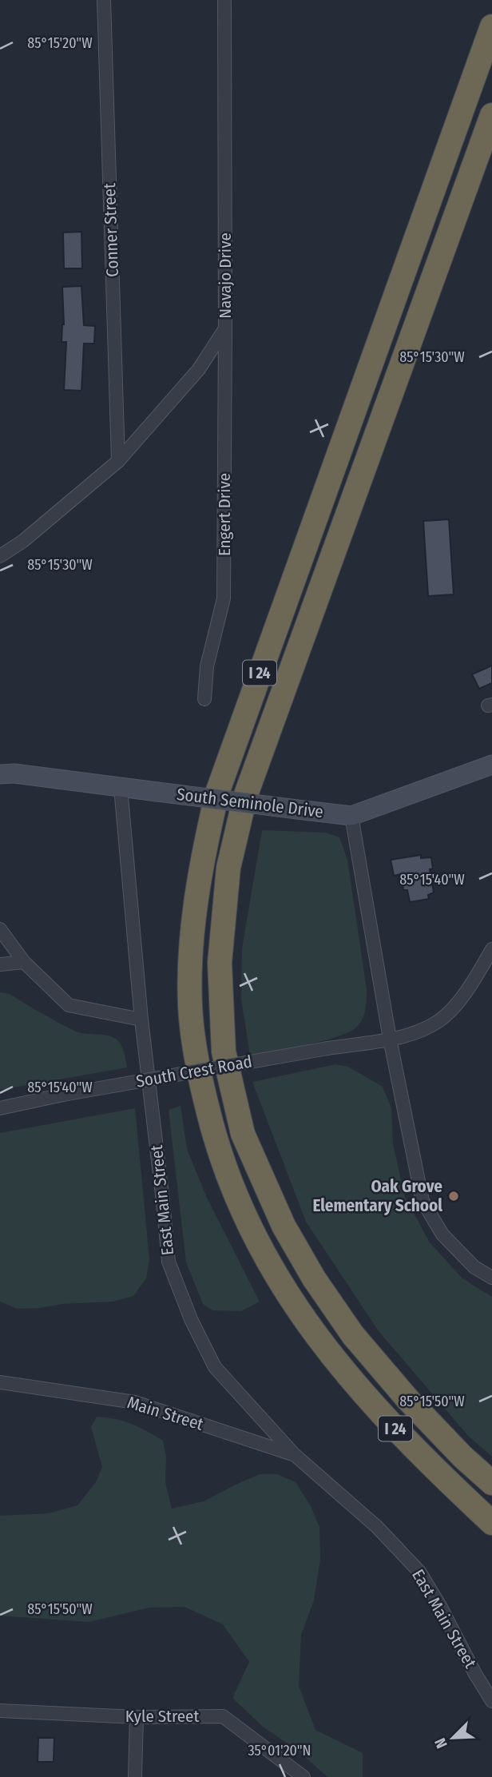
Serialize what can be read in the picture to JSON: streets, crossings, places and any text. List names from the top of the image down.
{
  "streets": {
    "highway": ["I 24"],
    "street": [
      "Conner Street",
      "Navajo Drive",
      "Engert Drive",
      "South Seminole Drive",
      "South Crest Road",
      "East Main Street",
      "Main Street",
      "Kyle Street"
    ]
  },
  "crossings": [
    ["Conner Street", "Navajo Drive"],
    ["Navajo Drive", "Engert Drive"],
    ["South Seminole Drive", "East Main Street"],
    ["East Main Street", "Main Street"]
  ],
  "places": ["Oak Grove Elementary School"],
  "north": "bottom left",
  "coordinates": [
    "85°15'20\"W",
    "85°15'30\"W",
    "85°15'40\"W",
    "85°15'50\"W",
    "35°01'20\"N"
  ]
}
